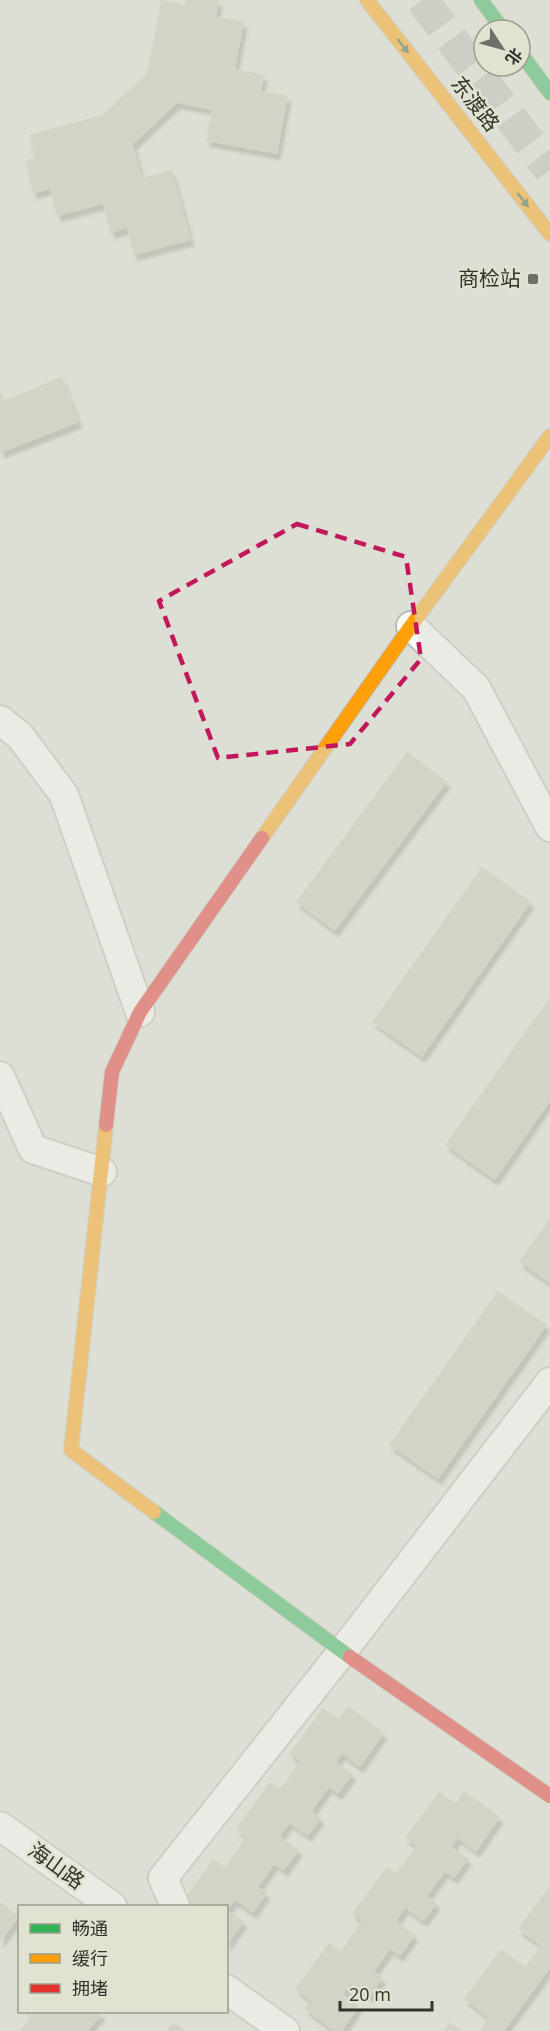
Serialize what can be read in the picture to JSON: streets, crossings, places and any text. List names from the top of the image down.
{
  "streets": {
    "street": ["东渡路", "海山路"]
  },
  "one_way": ["东渡路"],
  "places": {
    "transit": ["商检站"]
  },
  "legend": ["畅通", "缓行", "拥堵"],
  "scale_bar": "20 m",
  "north": "bottom right"
}
